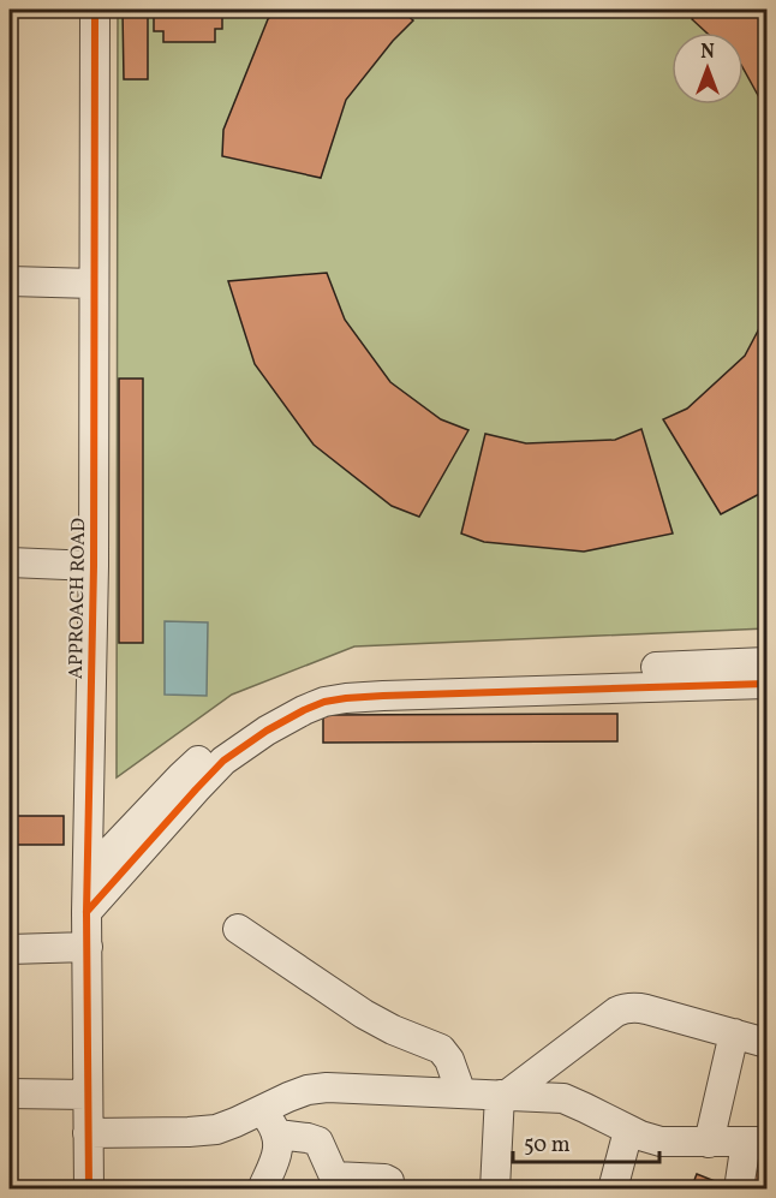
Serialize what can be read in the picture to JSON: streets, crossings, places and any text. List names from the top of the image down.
{
  "streets": {
    "street": ["APPROACH ROAD"]
  },
  "scale_bar": "50 m",
  "north": "top"
}
